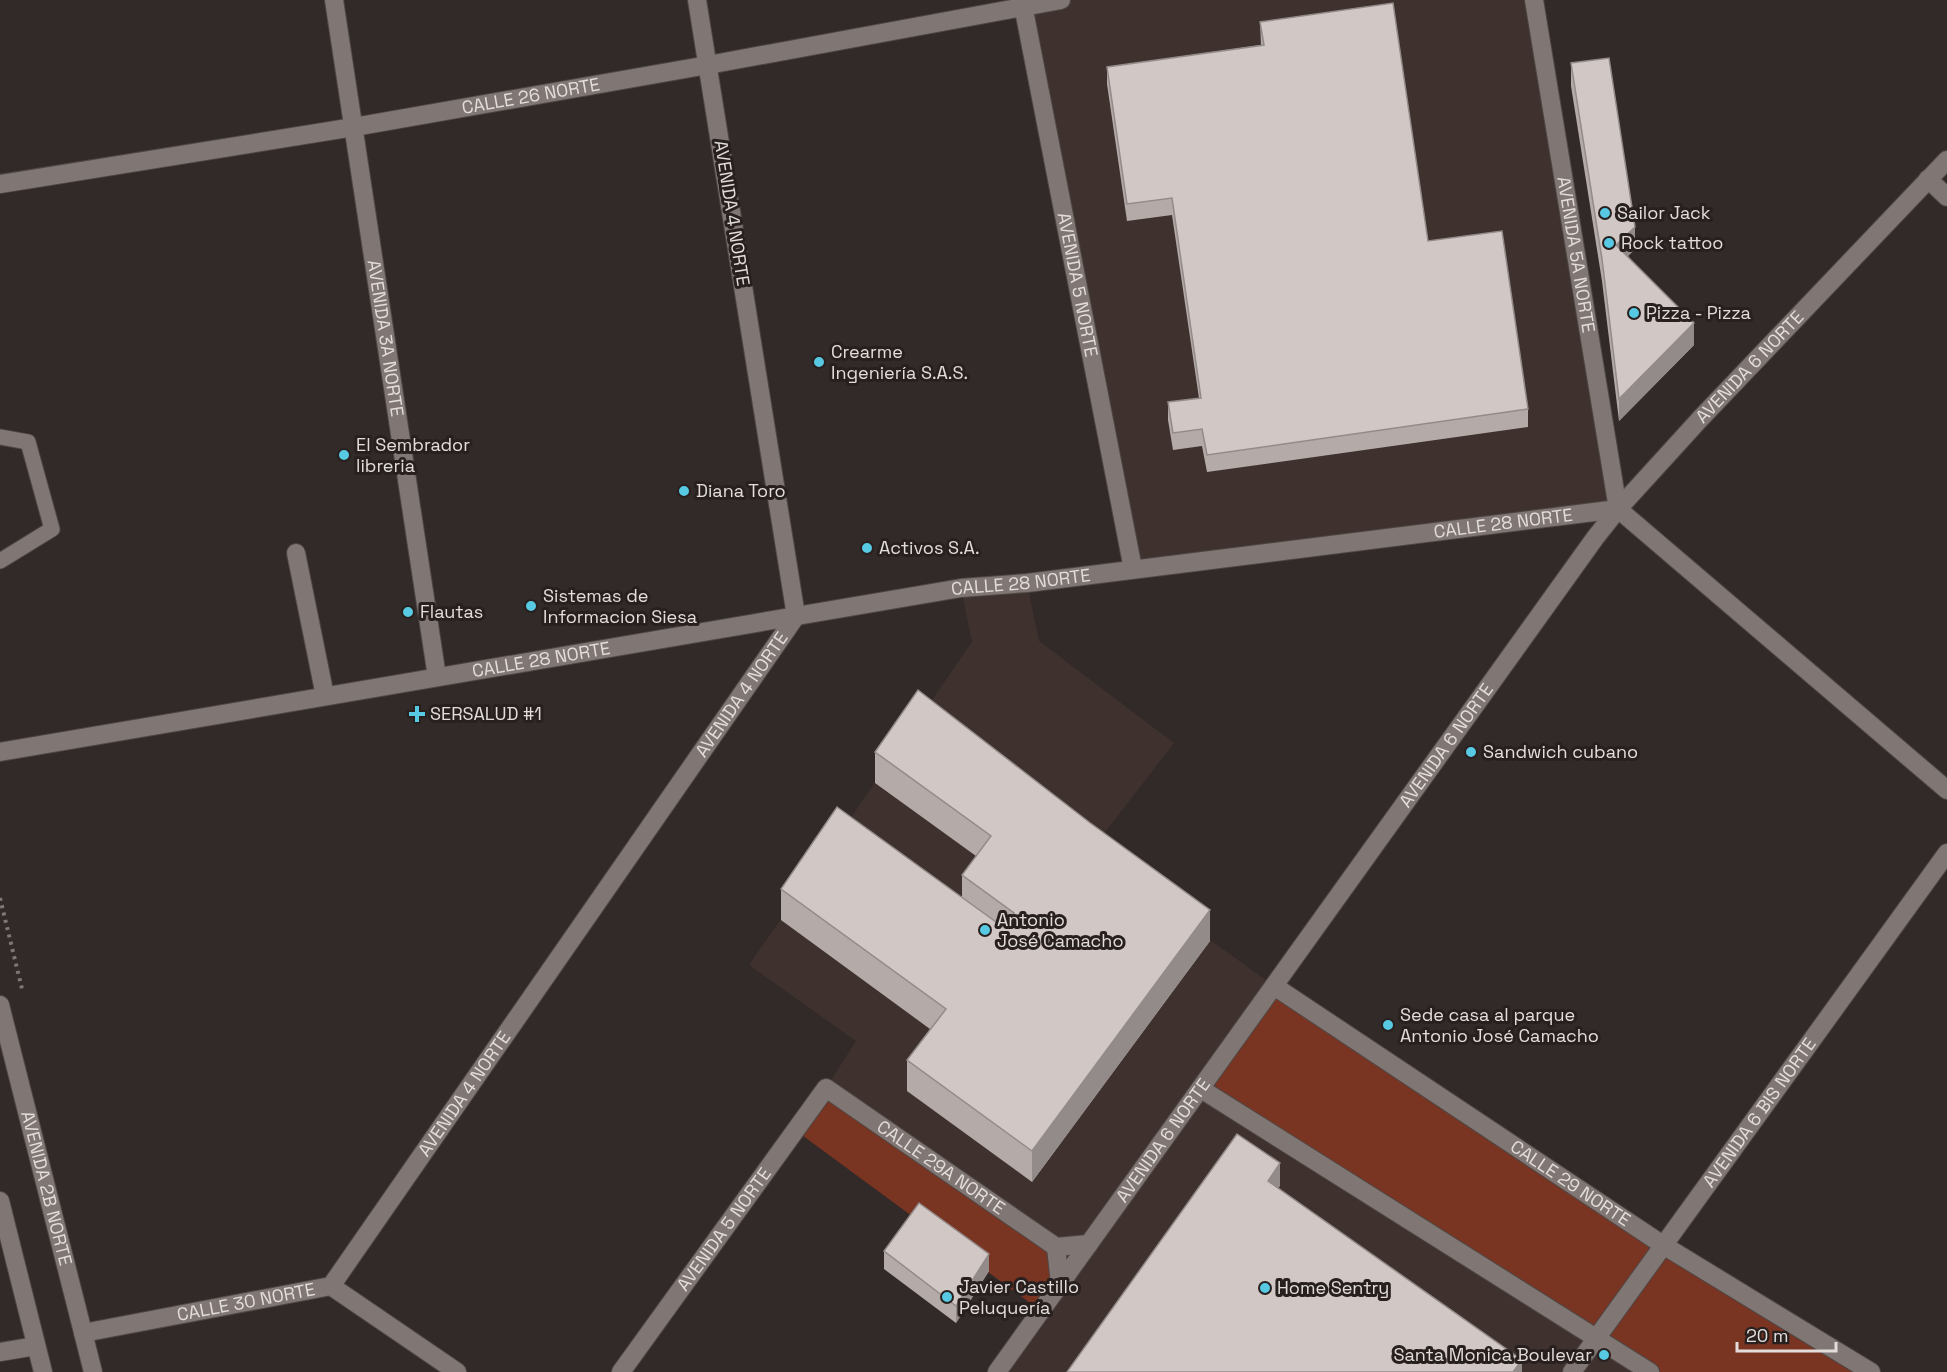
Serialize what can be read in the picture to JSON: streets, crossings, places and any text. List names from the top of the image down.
{
  "streets": {
    "street": [
      "CALLE 26 NORTE",
      "AVENIDA 4 NORTE",
      "AVENIDA 5A NORTE",
      "AVENIDA 5 NORTE",
      "AVENIDA 3A NORTE",
      "AVENIDA 6 NORTE",
      "CALLE 28 NORTE",
      "AVENIDA 6 BIS NORTE",
      "CALLE 29A NORTE",
      "CALLE 29 NORTE",
      "AVENIDA 2B NORTE",
      "CALLE 30 NORTE"
    ]
  },
  "crossings": [
    ["CALLE 26 NORTE", "AVENIDA 4 NORTE"],
    ["CALLE 26 NORTE", "AVENIDA 5 NORTE"],
    ["CALLE 26 NORTE", "AVENIDA 3A NORTE"],
    ["AVENIDA 4 NORTE", "CALLE 28 NORTE"],
    ["AVENIDA 4 NORTE", "CALLE 30 NORTE"],
    ["AVENIDA 5A NORTE", "AVENIDA 6 NORTE"],
    ["AVENIDA 5A NORTE", "CALLE 28 NORTE"],
    ["AVENIDA 5 NORTE", "CALLE 28 NORTE"],
    ["AVENIDA 5 NORTE", "CALLE 29A NORTE"],
    ["AVENIDA 3A NORTE", "CALLE 28 NORTE"],
    ["AVENIDA 6 NORTE", "CALLE 28 NORTE"],
    ["AVENIDA 6 NORTE", "CALLE 29 NORTE"],
    ["AVENIDA 6 BIS NORTE", "CALLE 29 NORTE"],
    ["AVENIDA 2B NORTE", "CALLE 30 NORTE"]
  ],
  "places": {
    "other": [
      "Sailor Jack",
      "Rock tattoo",
      "Pizza - Pizza",
      "Crearme Ingeniería S.A.S.",
      "El Sembrador libreria",
      "Diana Toro",
      "Activos S.A.",
      "Sistemas de Informacion Siesa",
      "Flautas",
      "Sandwich cubano",
      "Antonio José Camacho",
      "Sede casa al parque Antonio José Camacho",
      "Home Sentry",
      "Javier Castillo Peluquería",
      "Santa Monica Boulevar"
    ],
    "health": ["SERSALUD #1"]
  },
  "scale_bar": "20 m"
}
